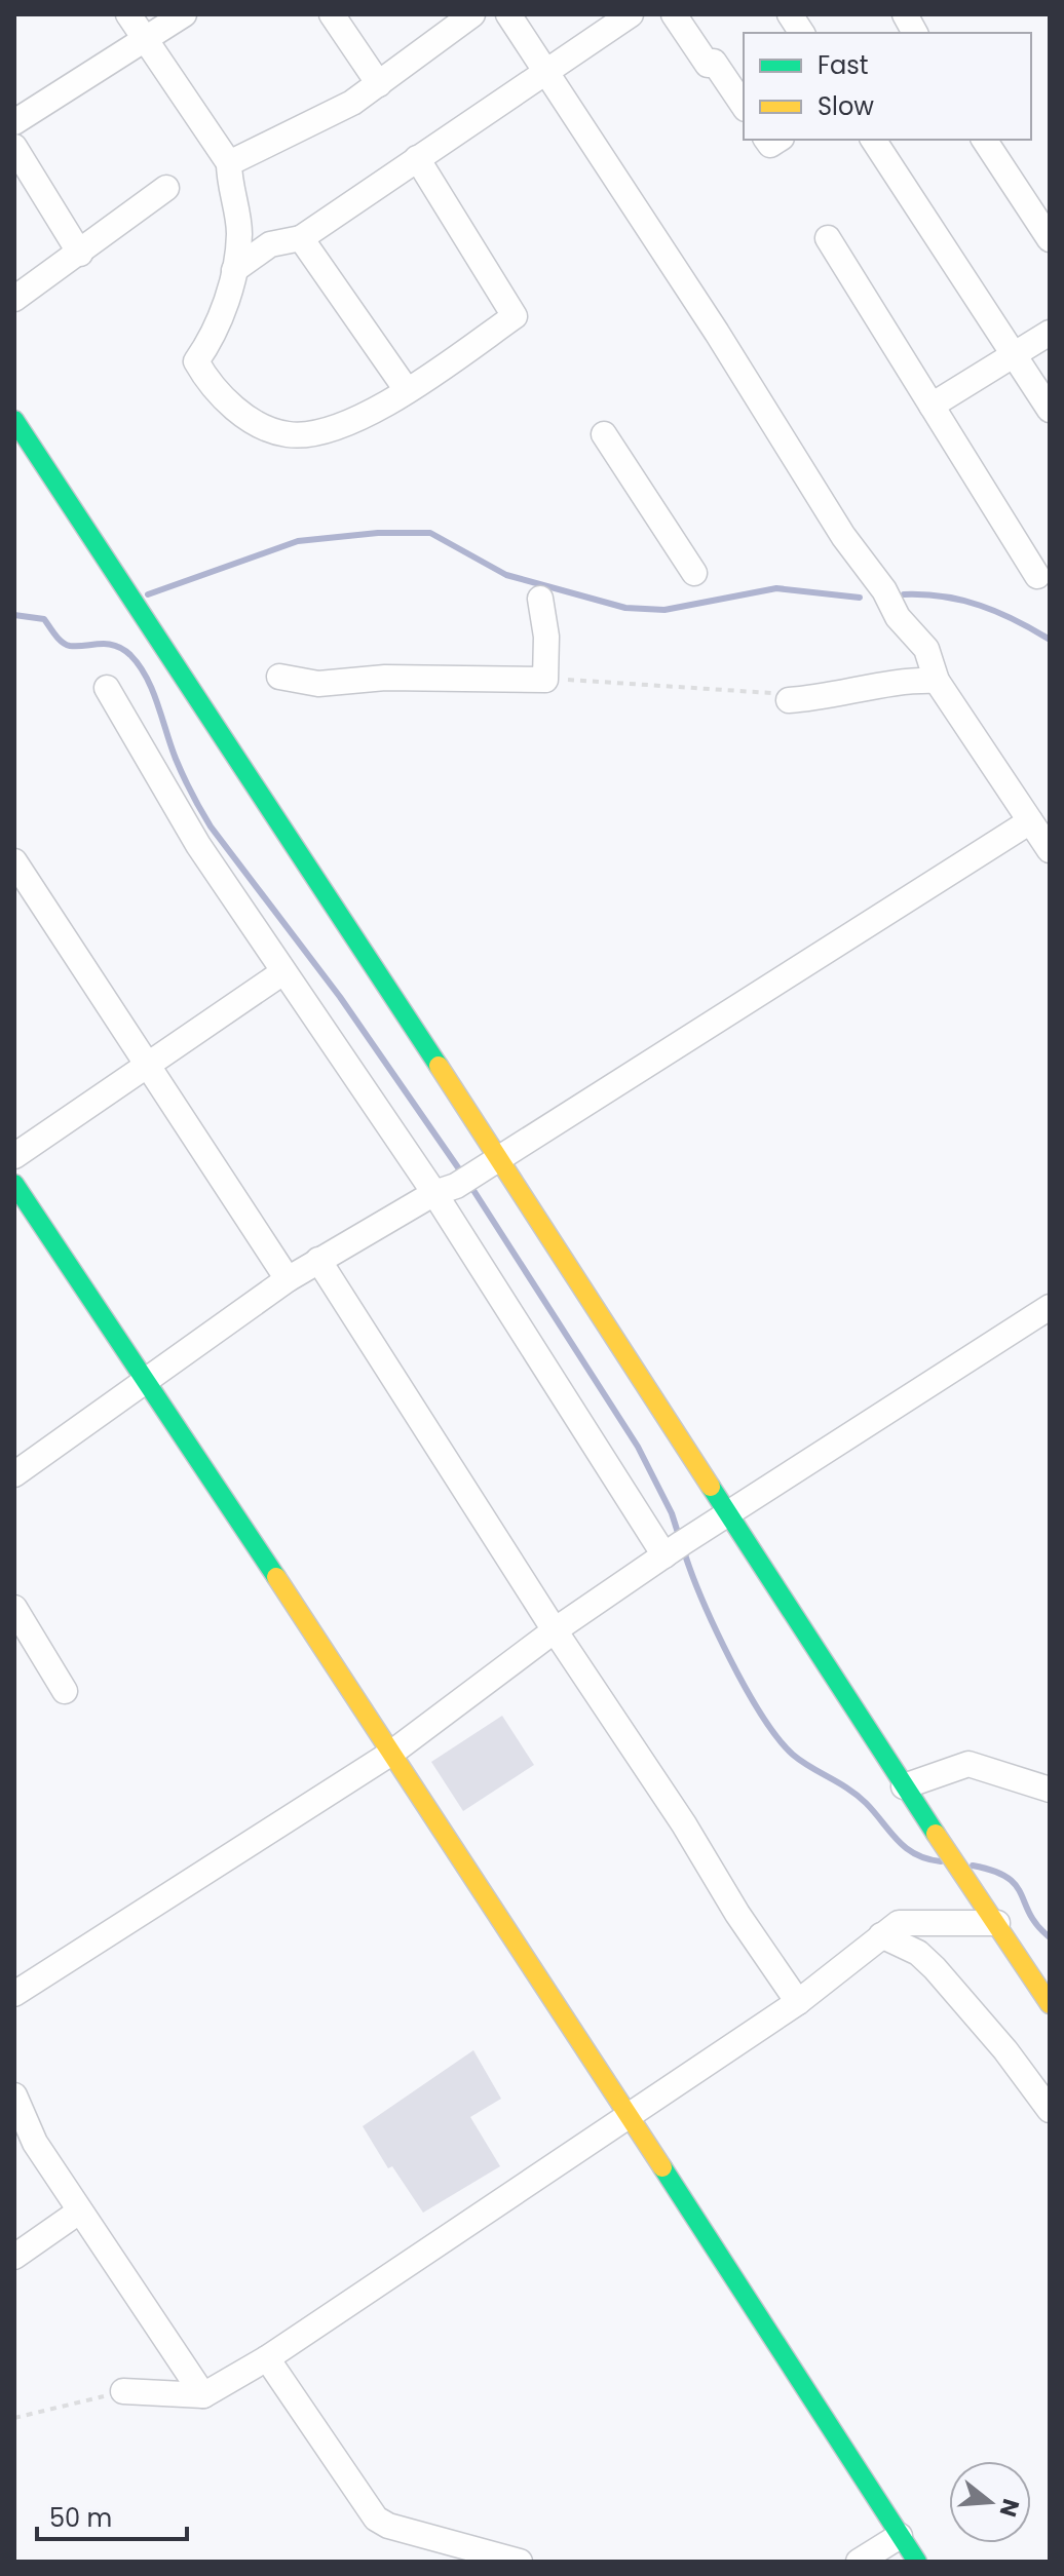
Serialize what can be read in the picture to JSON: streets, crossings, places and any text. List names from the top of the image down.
{
  "legend": ["Fast", "Slow"],
  "scale_bar": "50 m",
  "north": "right"
}
